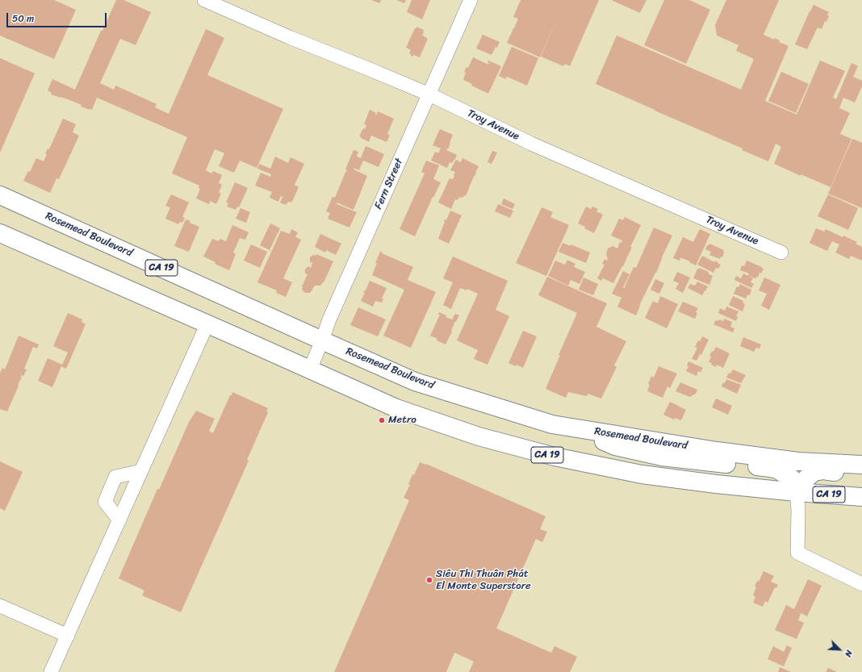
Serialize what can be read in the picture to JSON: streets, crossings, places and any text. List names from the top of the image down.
{
  "streets": {
    "main road": ["Rosemead Boulevard", "CA 19"],
    "street": ["Troy Avenue", "Fern Street"]
  },
  "crossings": [
    ["Troy Avenue", "Fern Street"],
    ["Fern Street", "Rosemead Boulevard"],
    ["Fern Street", "CA 19"]
  ],
  "places": ["Metro", "Siêu Thi Thuân Phát El Monte Superstore"],
  "scale_bar": "50 m",
  "north": "bottom right"
}
